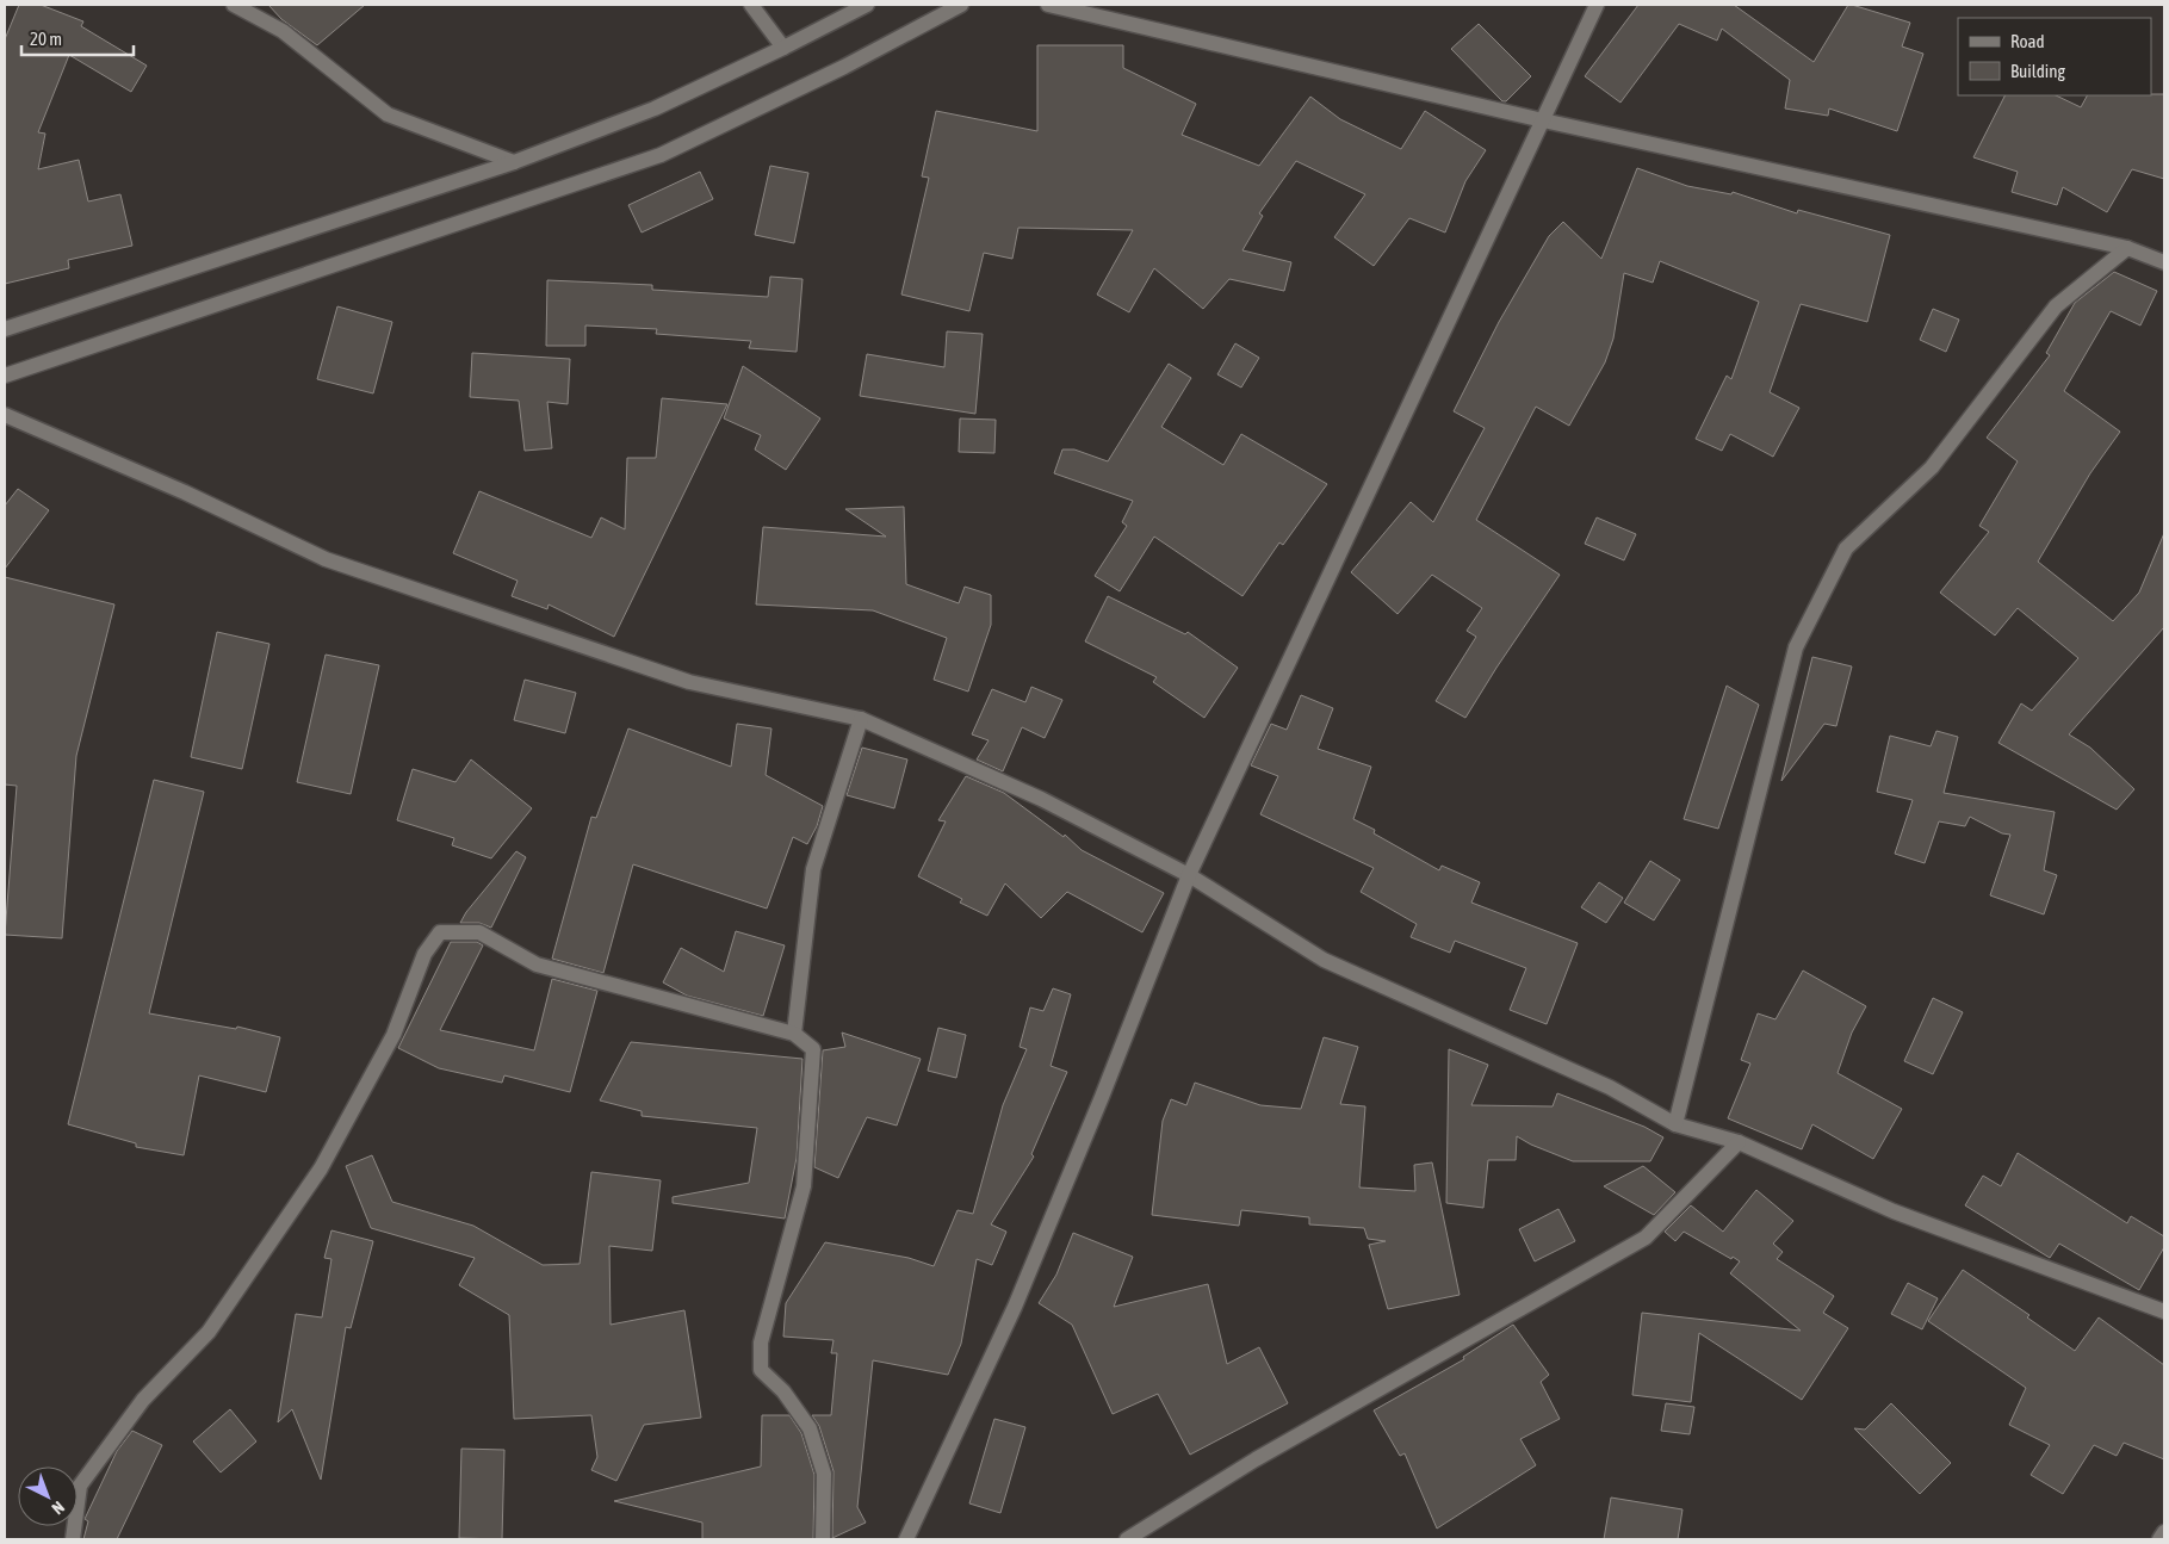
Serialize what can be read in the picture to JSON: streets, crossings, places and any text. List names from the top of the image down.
{
  "legend": ["Road", "Building"],
  "scale_bar": "20 m",
  "north": "bottom right"
}
